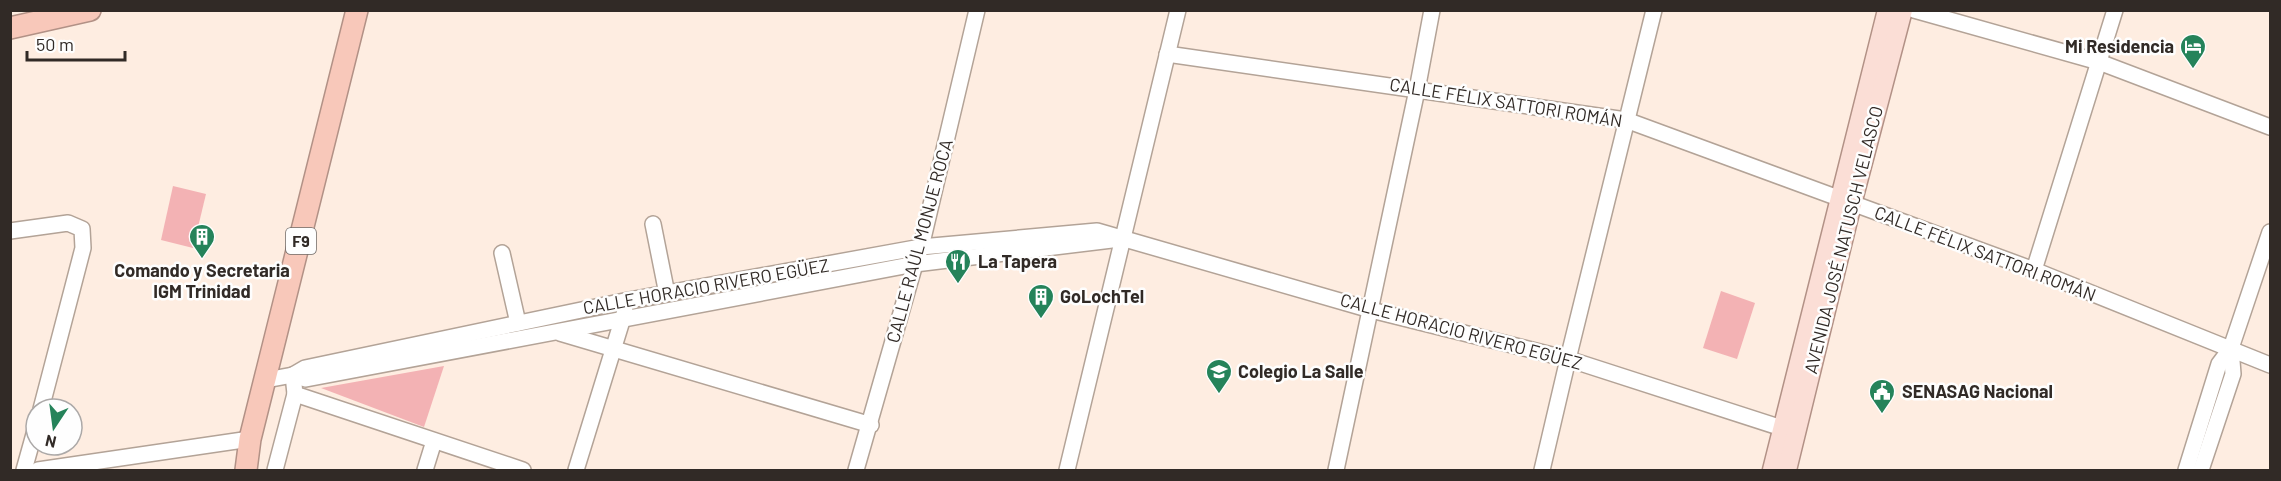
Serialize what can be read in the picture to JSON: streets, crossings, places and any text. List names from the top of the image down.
{
  "streets": {
    "highway": ["F9"],
    "main road": ["AVENIDA JOSÉ NATUSCH VELASCO"],
    "street": ["CALLE FÉLIX SATTORI ROMÁN", "CALLE RAÚL MONJE ROCA", "CALLE HORACIO RIVERO EGÜEZ"]
  },
  "crossings": [
    ["CALLE FÉLIX SATTORI ROMÁN", "AVENIDA JOSÉ NATUSCH VELASCO"],
    ["AVENIDA JOSÉ NATUSCH VELASCO", "CALLE HORACIO RIVERO EGÜEZ"],
    ["F9", "CALLE HORACIO RIVERO EGÜEZ"],
    ["CALLE RAÚL MONJE ROCA", "CALLE HORACIO RIVERO EGÜEZ"]
  ],
  "places": {
    "hotel": ["Mi Residencia"],
    "building": ["Comando y Secretaria IGM Trinidad", "GoLochTel"],
    "restaurant": ["La Tapera"],
    "school or university": ["Colegio La Salle"],
    "public building": ["SENASAG Nacional"]
  },
  "scale_bar": "50 m",
  "north": "bottom"
}
